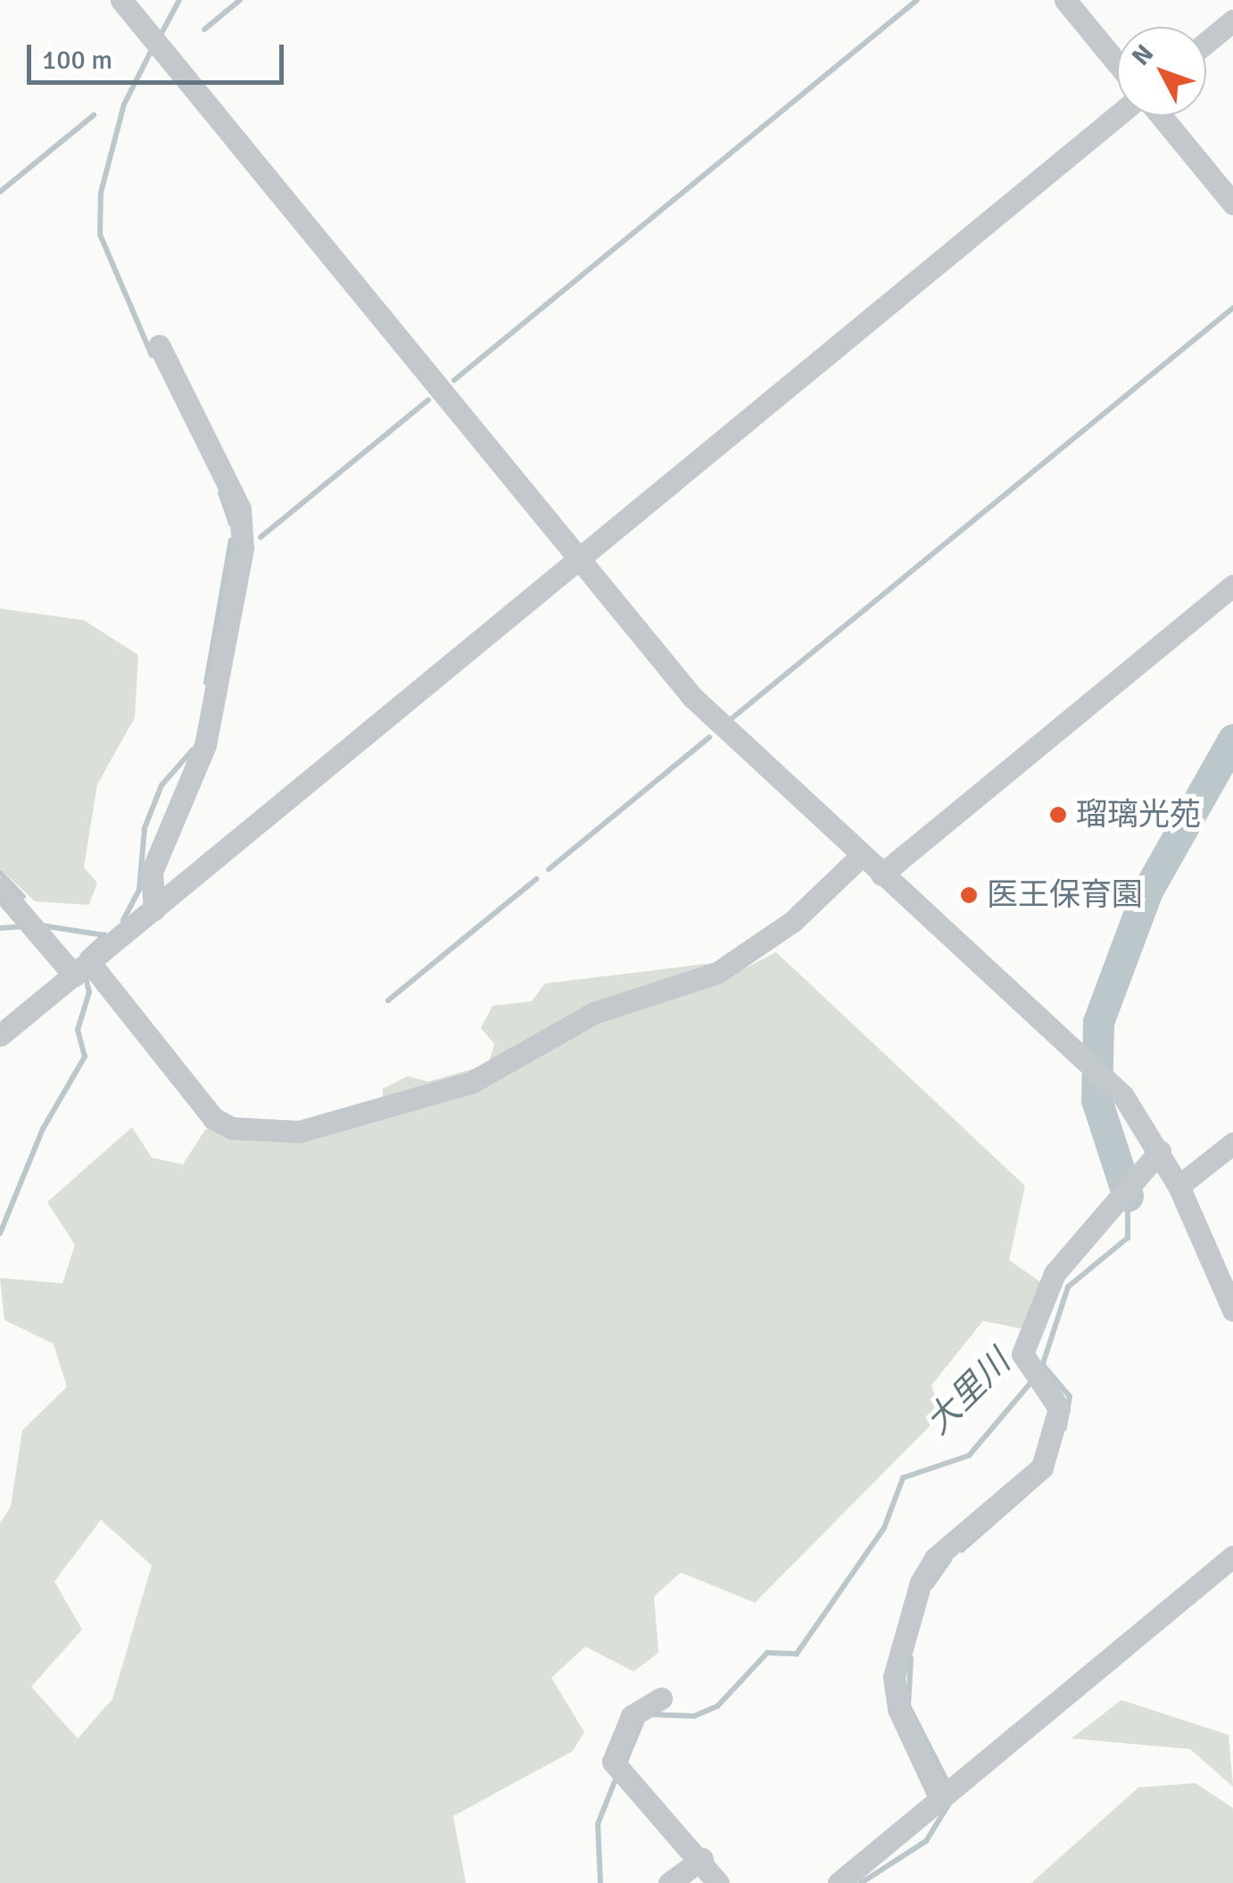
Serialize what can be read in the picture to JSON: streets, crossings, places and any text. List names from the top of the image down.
{
  "water": ["大里川"],
  "places": ["瑠璃光苑", "医王保育園"],
  "scale_bar": "100 m",
  "north": "top left"
}
